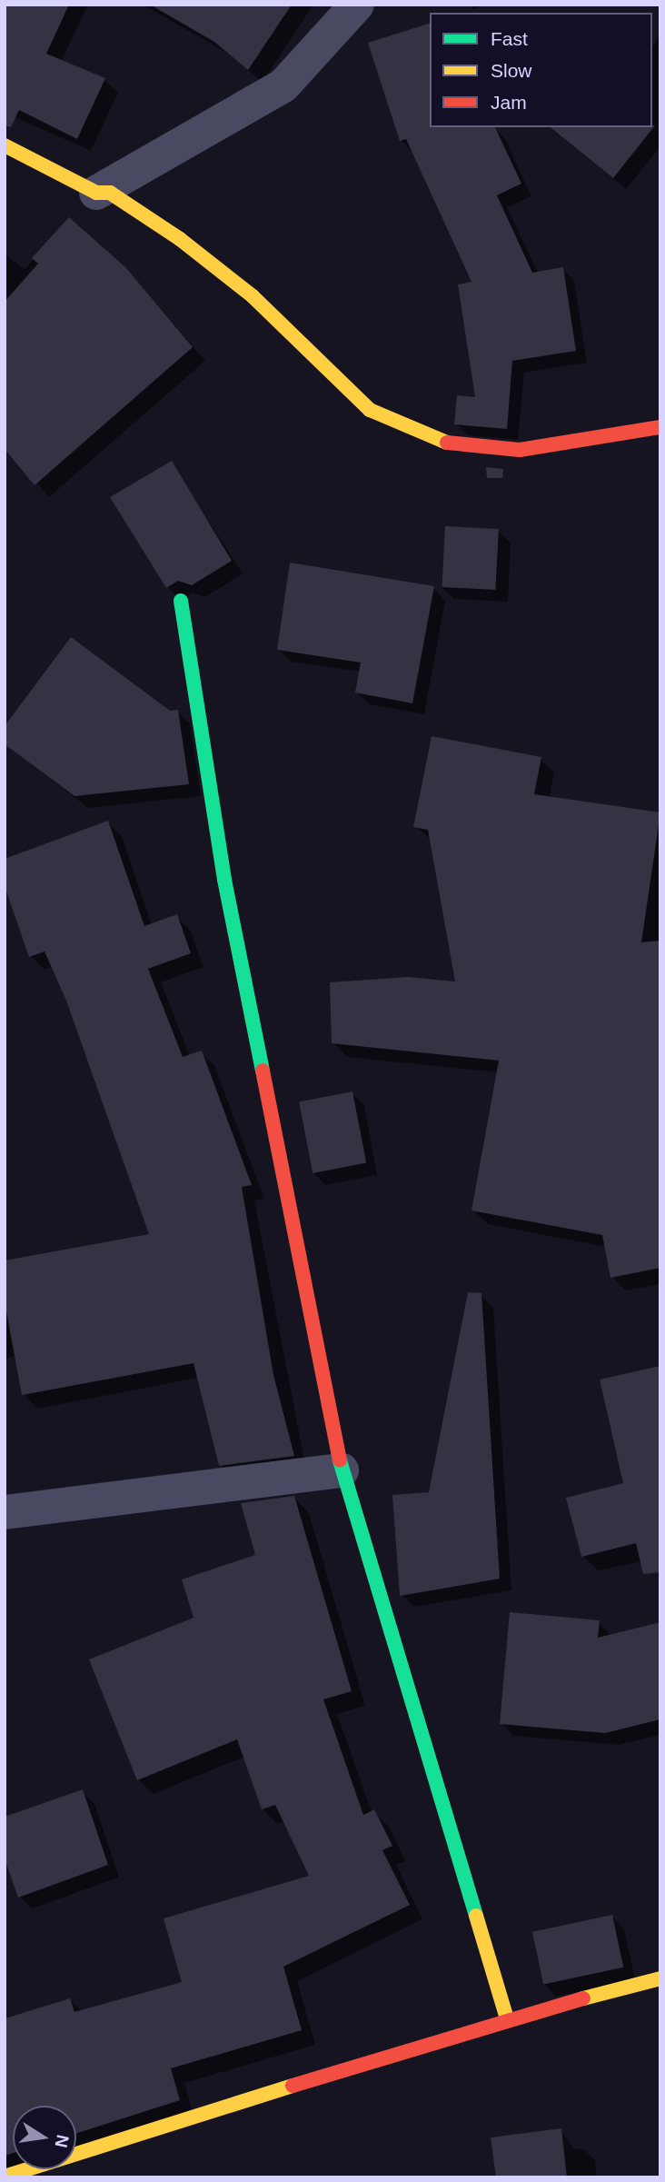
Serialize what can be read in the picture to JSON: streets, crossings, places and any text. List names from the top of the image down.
{
  "legend": ["Fast", "Slow", "Jam"],
  "north": "right"
}
